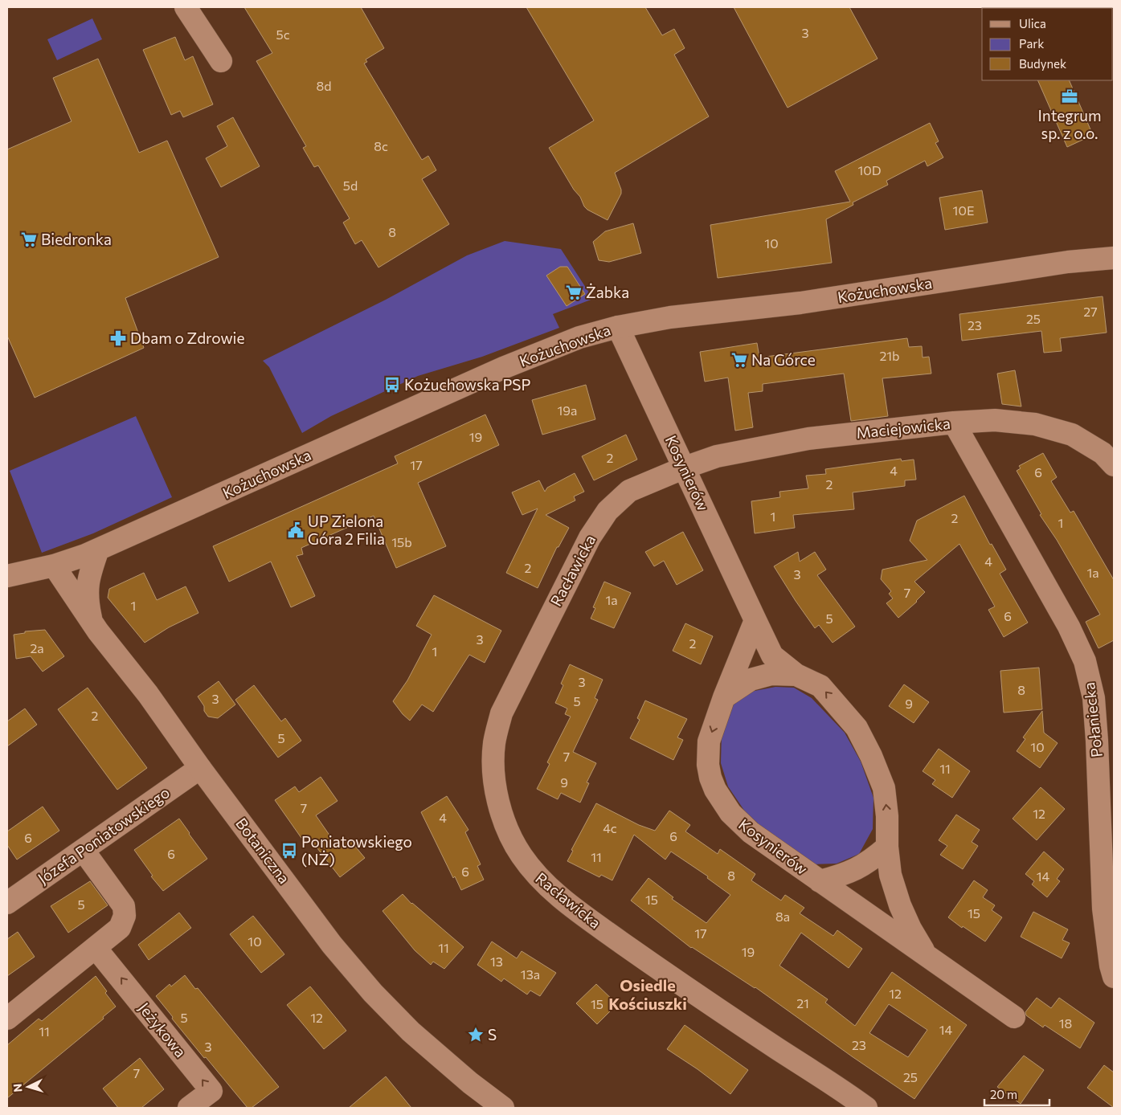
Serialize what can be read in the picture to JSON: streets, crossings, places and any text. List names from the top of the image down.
{
  "streets": {
    "street": [
      "Kożuchowska",
      "Maciejowicka",
      "Kosynierów",
      "Racławicka",
      "Połaniecka",
      "Józefa Poniatowskiego",
      "Botaniczna",
      "Jeżykowa"
    ]
  },
  "crossings": [
    ["Kożuchowska", "Kosynierów"],
    ["Kożuchowska", "Botaniczna"],
    ["Maciejowicka", "Kosynierów"],
    ["Maciejowicka", "Racławicka"],
    ["Maciejowicka", "Połaniecka"],
    ["Kosynierów", "Racławicka"],
    ["Józefa Poniatowskiego", "Botaniczna"]
  ],
  "one_way": ["Jeżykowa"],
  "districts": ["Osiedle Kościuszki"],
  "places": {
    "office": ["Integrum sp. z o.o."],
    "supermarket": ["Biedronka", "Żabka", "Na Górce"],
    "pharmacy": ["Dbam o Zdrowie"],
    "bus stop": ["Kożuchowska PSP", "Poniatowskiego (NŻ)"],
    "public building": ["UP Zielona Góra 2 Filia"],
    "place": ["S"]
  },
  "house_numbers": [
    "3",
    "5c",
    "8d",
    "8c",
    "10D",
    "5d",
    "10E",
    "8",
    "10",
    "27",
    "25",
    "23",
    "21b",
    "19a",
    "19",
    "2",
    "17",
    "4",
    "6",
    "2",
    "1",
    "2",
    "1",
    "15b",
    "4",
    "2",
    "1a",
    "3",
    "7",
    "1a",
    "1",
    "6",
    "5",
    "3",
    "2",
    "2a",
    "1",
    "3",
    "8",
    "3",
    "5",
    "9",
    "2",
    "5",
    "10",
    "7",
    "11",
    "9",
    "7",
    "12",
    "4",
    "4c",
    "6",
    "6",
    "6",
    "11",
    "6",
    "8",
    "14",
    "15",
    "5",
    "15",
    "8a",
    "17",
    "10",
    "11",
    "19",
    "13",
    "13a",
    "12",
    "21",
    "15",
    "5",
    "12",
    "18",
    "14",
    "11",
    "23",
    "3",
    "7",
    "25"
  ],
  "legend": ["Ulica", "Park", "Budynek"],
  "scale_bar": "20 m",
  "north": "left"
}
